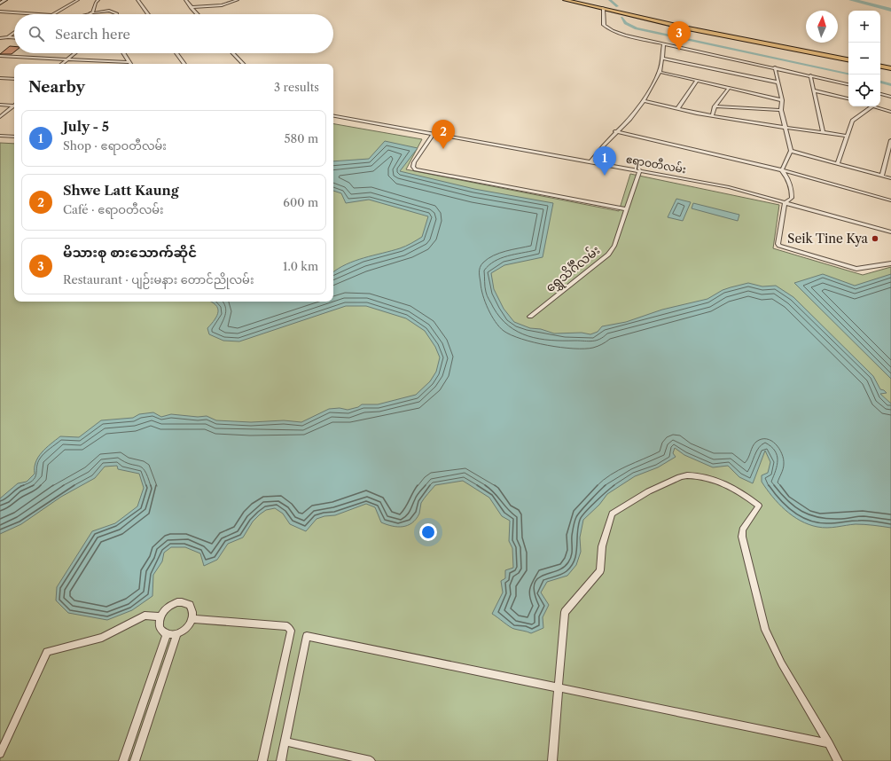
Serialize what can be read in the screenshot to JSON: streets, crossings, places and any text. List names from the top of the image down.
{
  "streets": {
    "street": ["ဧရာဝတီလမ်း", "ရွှေသိင်္ဂီလမ်း"]
  },
  "crossings": [
    ["ဧရာဝတီလမ်း", "ရွှေသိင်္ဂီလမ်း"]
  ],
  "places": ["Seik Tine Kya"],
  "north": "top",
  "page": {
    "map_buttons": ["+", "−"],
    "search": "Search here",
    "pins": ["3", "2", "1"],
    "heading": ["Nearby", "3 results"],
    "list": [
      {
        "mark": "1",
        "name": "July - 5",
        "note": "Shop · ဧရာဝတီလမ်း",
        "value": "580 m"
      },
      {
        "mark": "2",
        "name": "Shwe Latt Kaung",
        "note": "Café · ဧရာဝတီလမ်း",
        "value": "600 m"
      },
      {
        "mark": "3",
        "name": "မိသားစု စားသောက်ဆိုင်",
        "note": "Restaurant · ပျဉ်းမနား တောင်ညိုလမ်း",
        "value": "1.0 km"
      }
    ]
  }
}
